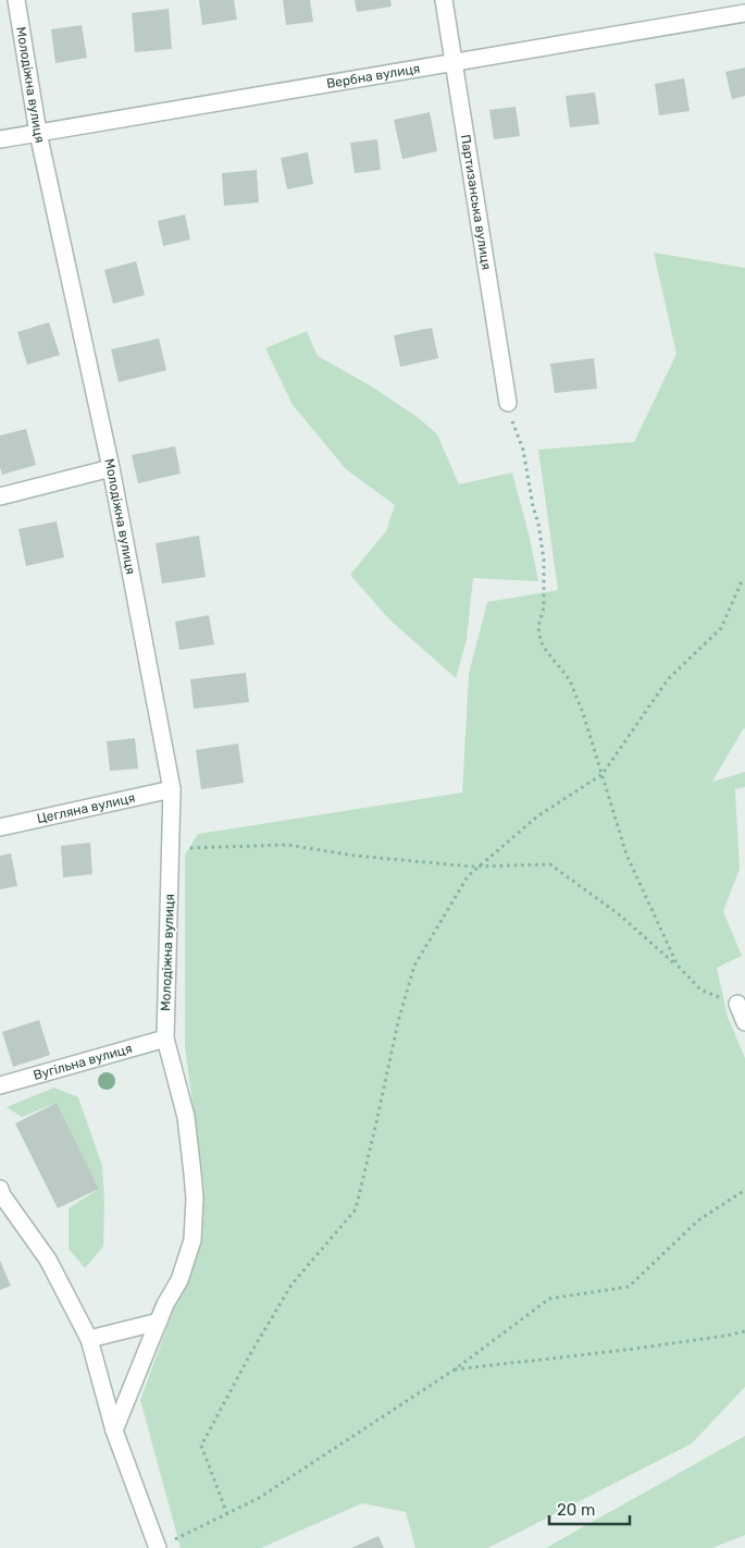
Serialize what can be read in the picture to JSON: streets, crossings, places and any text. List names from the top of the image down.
{
  "streets": {
    "street": [
      "Вербна вулиця",
      "Молодіжна вулиця",
      "Партизанська вулиця",
      "Цегляна вулиця",
      "Вугільна вулиця"
    ]
  },
  "crossings": [
    ["Вербна вулиця", "Молодіжна вулиця"],
    ["Вербна вулиця", "Партизанська вулиця"],
    ["Молодіжна вулиця", "Цегляна вулиця"],
    ["Молодіжна вулиця", "Вугільна вулиця"]
  ],
  "scale_bar": "20 m"
}
